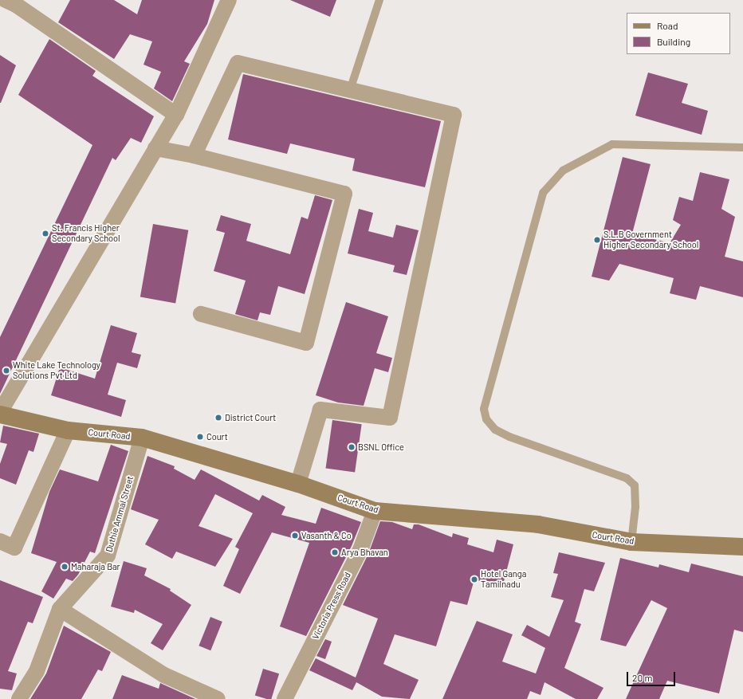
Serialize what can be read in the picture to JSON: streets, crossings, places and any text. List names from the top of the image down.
{
  "streets": {
    "main road": ["Court Road"],
    "street": ["Duthie Ammal Street", "Victoria Press Road"]
  },
  "crossings": [
    ["Court Road", "Duthie Ammal Street"],
    ["Court Road", "Victoria Press Road"]
  ],
  "places": [
    "St. Francis Higher Secondary School",
    "S.L.B Government Higher Secondary School",
    "White Lake Technology Solutions Pvt Ltd",
    "District Court",
    "Court",
    "BSNL Office",
    "Vasanth & Co",
    "Arya Bhavan",
    "Maharaja Bar",
    "Hotel Ganga Tamilnadu"
  ],
  "legend": ["Road", "Building"],
  "scale_bar": "20 m"
}
